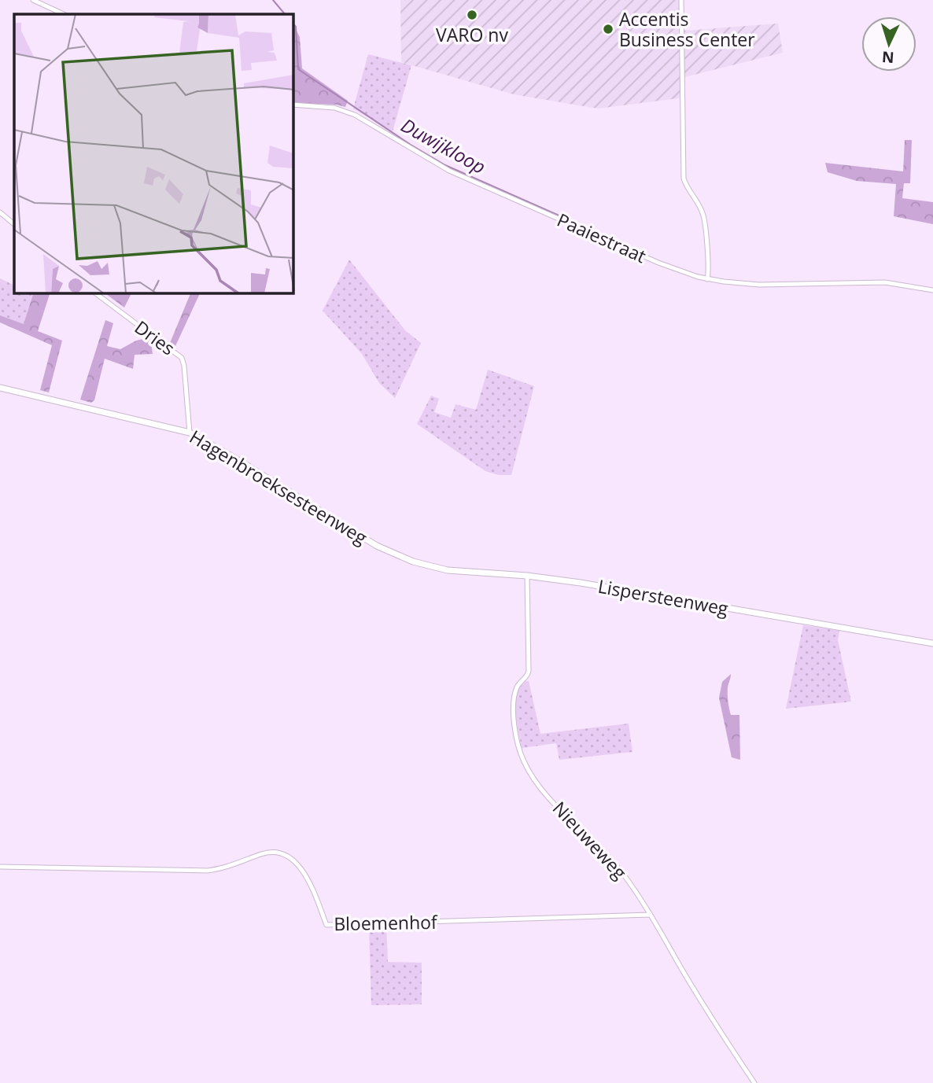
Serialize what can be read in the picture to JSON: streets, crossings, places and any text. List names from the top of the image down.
{
  "streets": {
    "street": [
      "Paaiestraat",
      "Dries",
      "Hagenbroeksesteenweg",
      "Lispersteenweg",
      "Nieuweweg",
      "Bloemenhof"
    ]
  },
  "crossings": [
    ["Dries", "Hagenbroeksesteenweg"],
    ["Hagenbroeksesteenweg", "Lispersteenweg"],
    ["Lispersteenweg", "Nieuweweg"],
    ["Nieuweweg", "Bloemenhof"]
  ],
  "water": ["Duwijkloop"],
  "places": ["VARO nv", "Accentis Business Center"],
  "north": "bottom"
}
